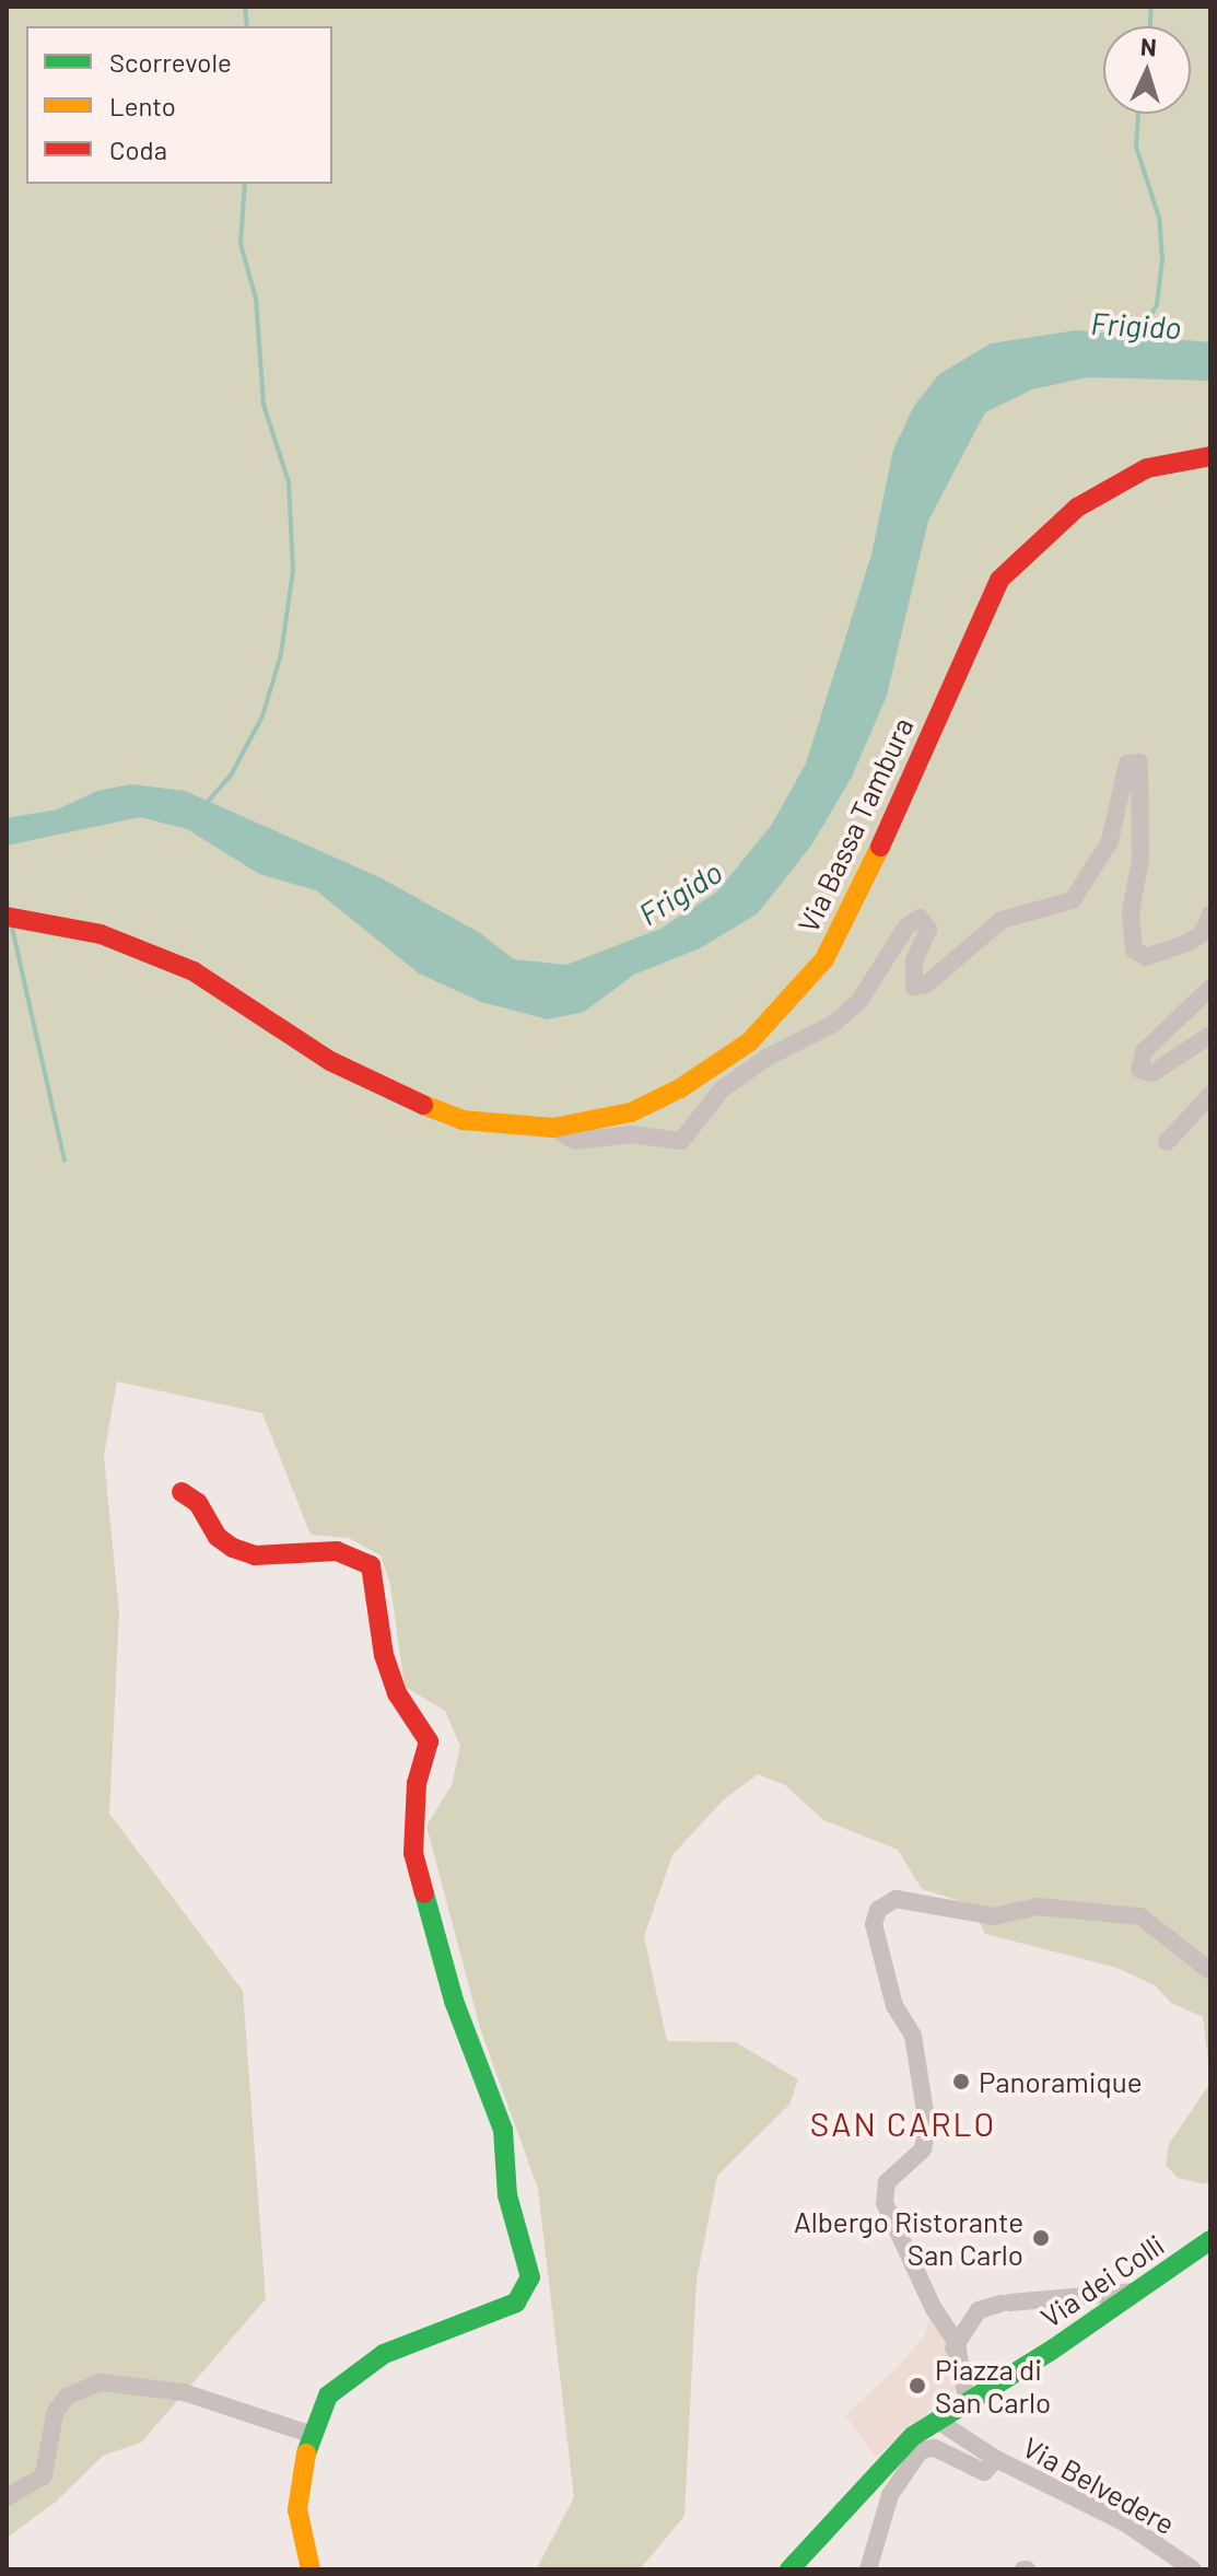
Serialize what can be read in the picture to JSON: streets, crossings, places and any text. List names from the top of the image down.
{
  "streets": {
    "street": ["Via Bassa Tambura", "Via dei Colli", "Via Belvedere"]
  },
  "crossings": [
    ["Via dei Colli", "Via Belvedere"]
  ],
  "districts": ["SAN CARLO"],
  "water": ["Frigido"],
  "places": ["Panoramique", "Albergo Ristorante San Carlo", "Piazza di San Carlo"],
  "legend": ["Scorrevole", "Lento", "Coda"],
  "north": "top"
}
